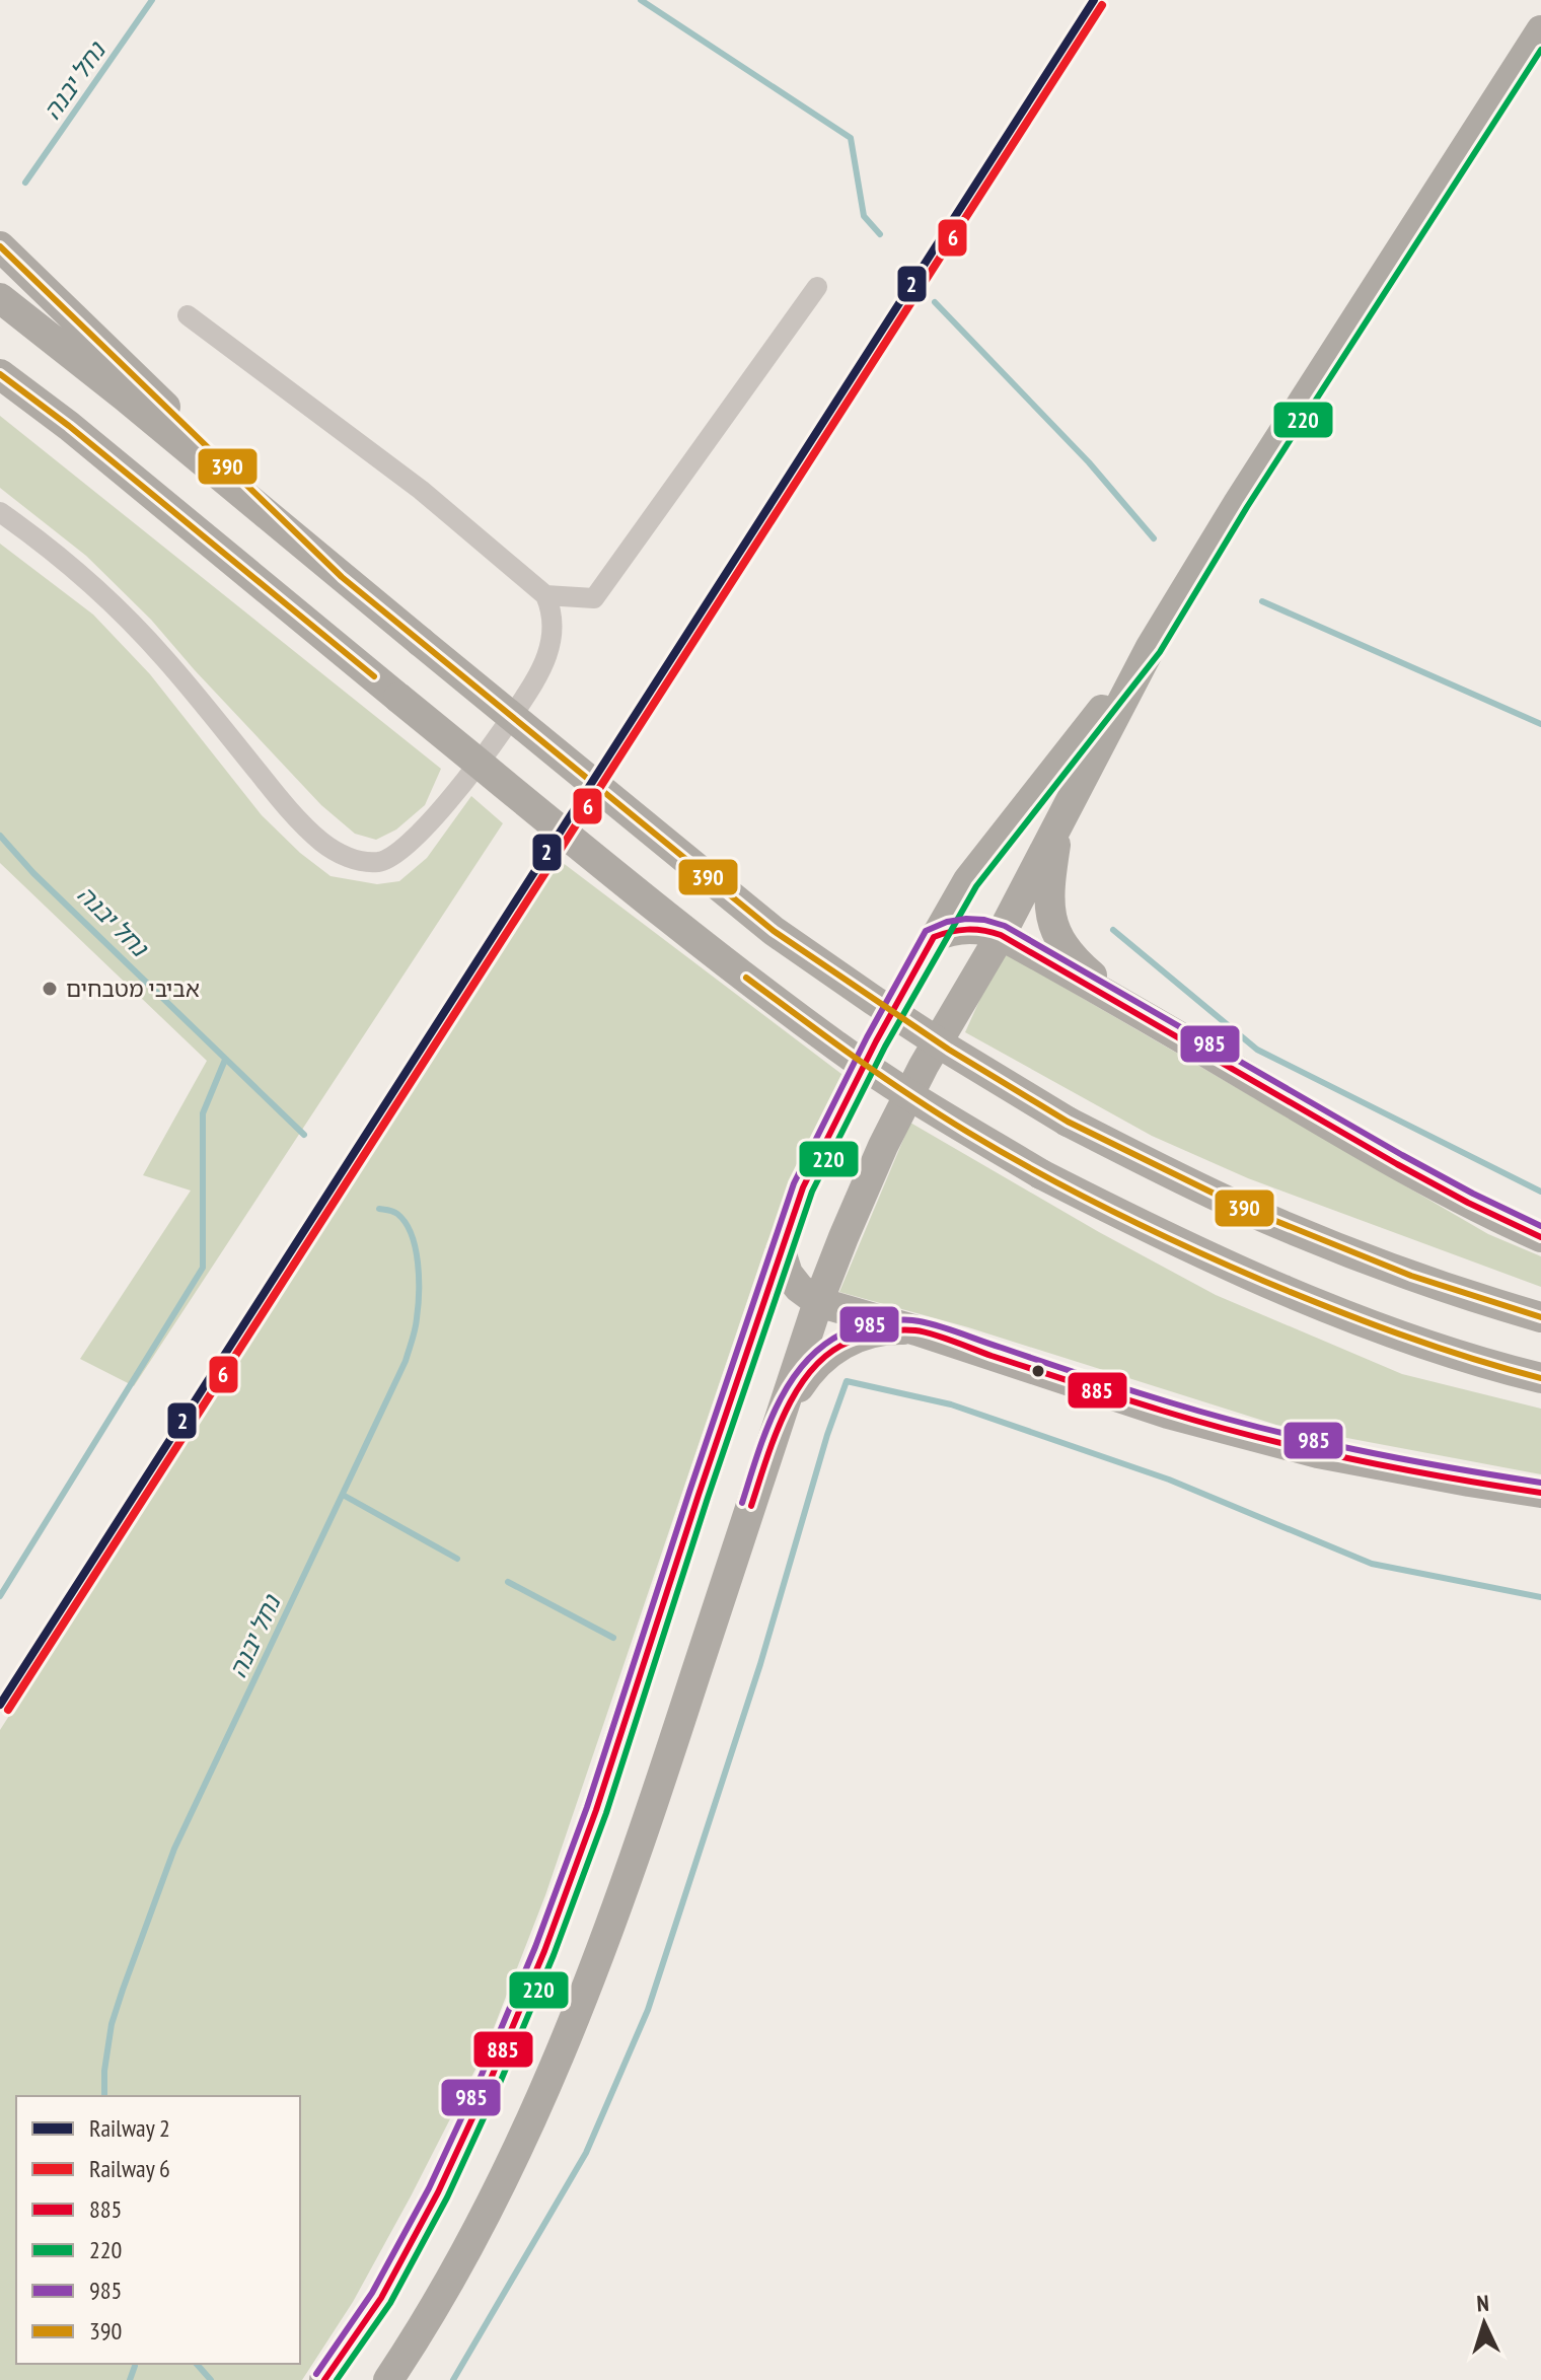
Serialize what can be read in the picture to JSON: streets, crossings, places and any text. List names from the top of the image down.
{
  "water": ["נחל יבנה"],
  "places": ["אביבי מטבחים"],
  "lines": [
    "rail line 2",
    "rail line 6",
    "transit line 220",
    "transit line 390",
    "transit line 985",
    "transit line 885"
  ],
  "legend": [
    "Railway 2",
    "Railway 6",
    "885",
    "220",
    "985",
    "390"
  ],
  "north": "top"
}
